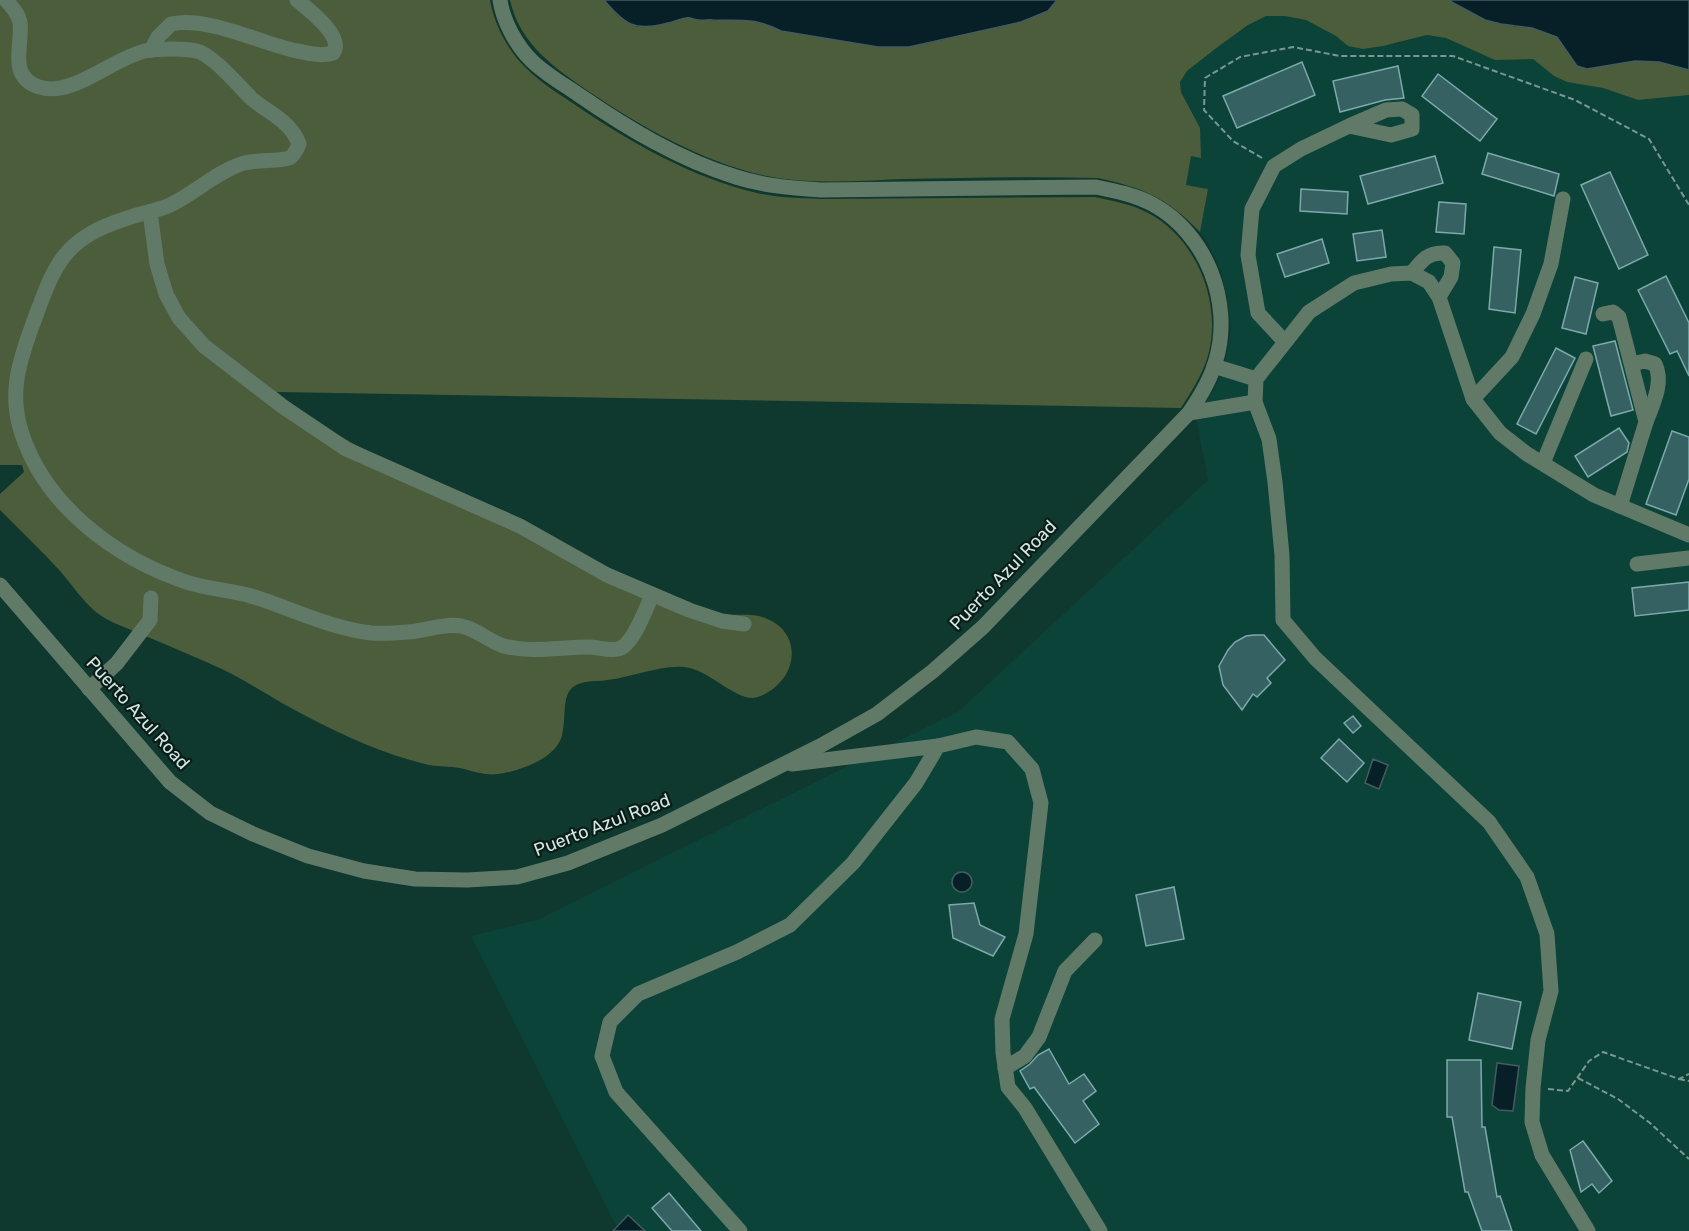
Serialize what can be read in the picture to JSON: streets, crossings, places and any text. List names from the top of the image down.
{
  "streets": {
    "street": ["Puerto Azul Road"]
  }
}
